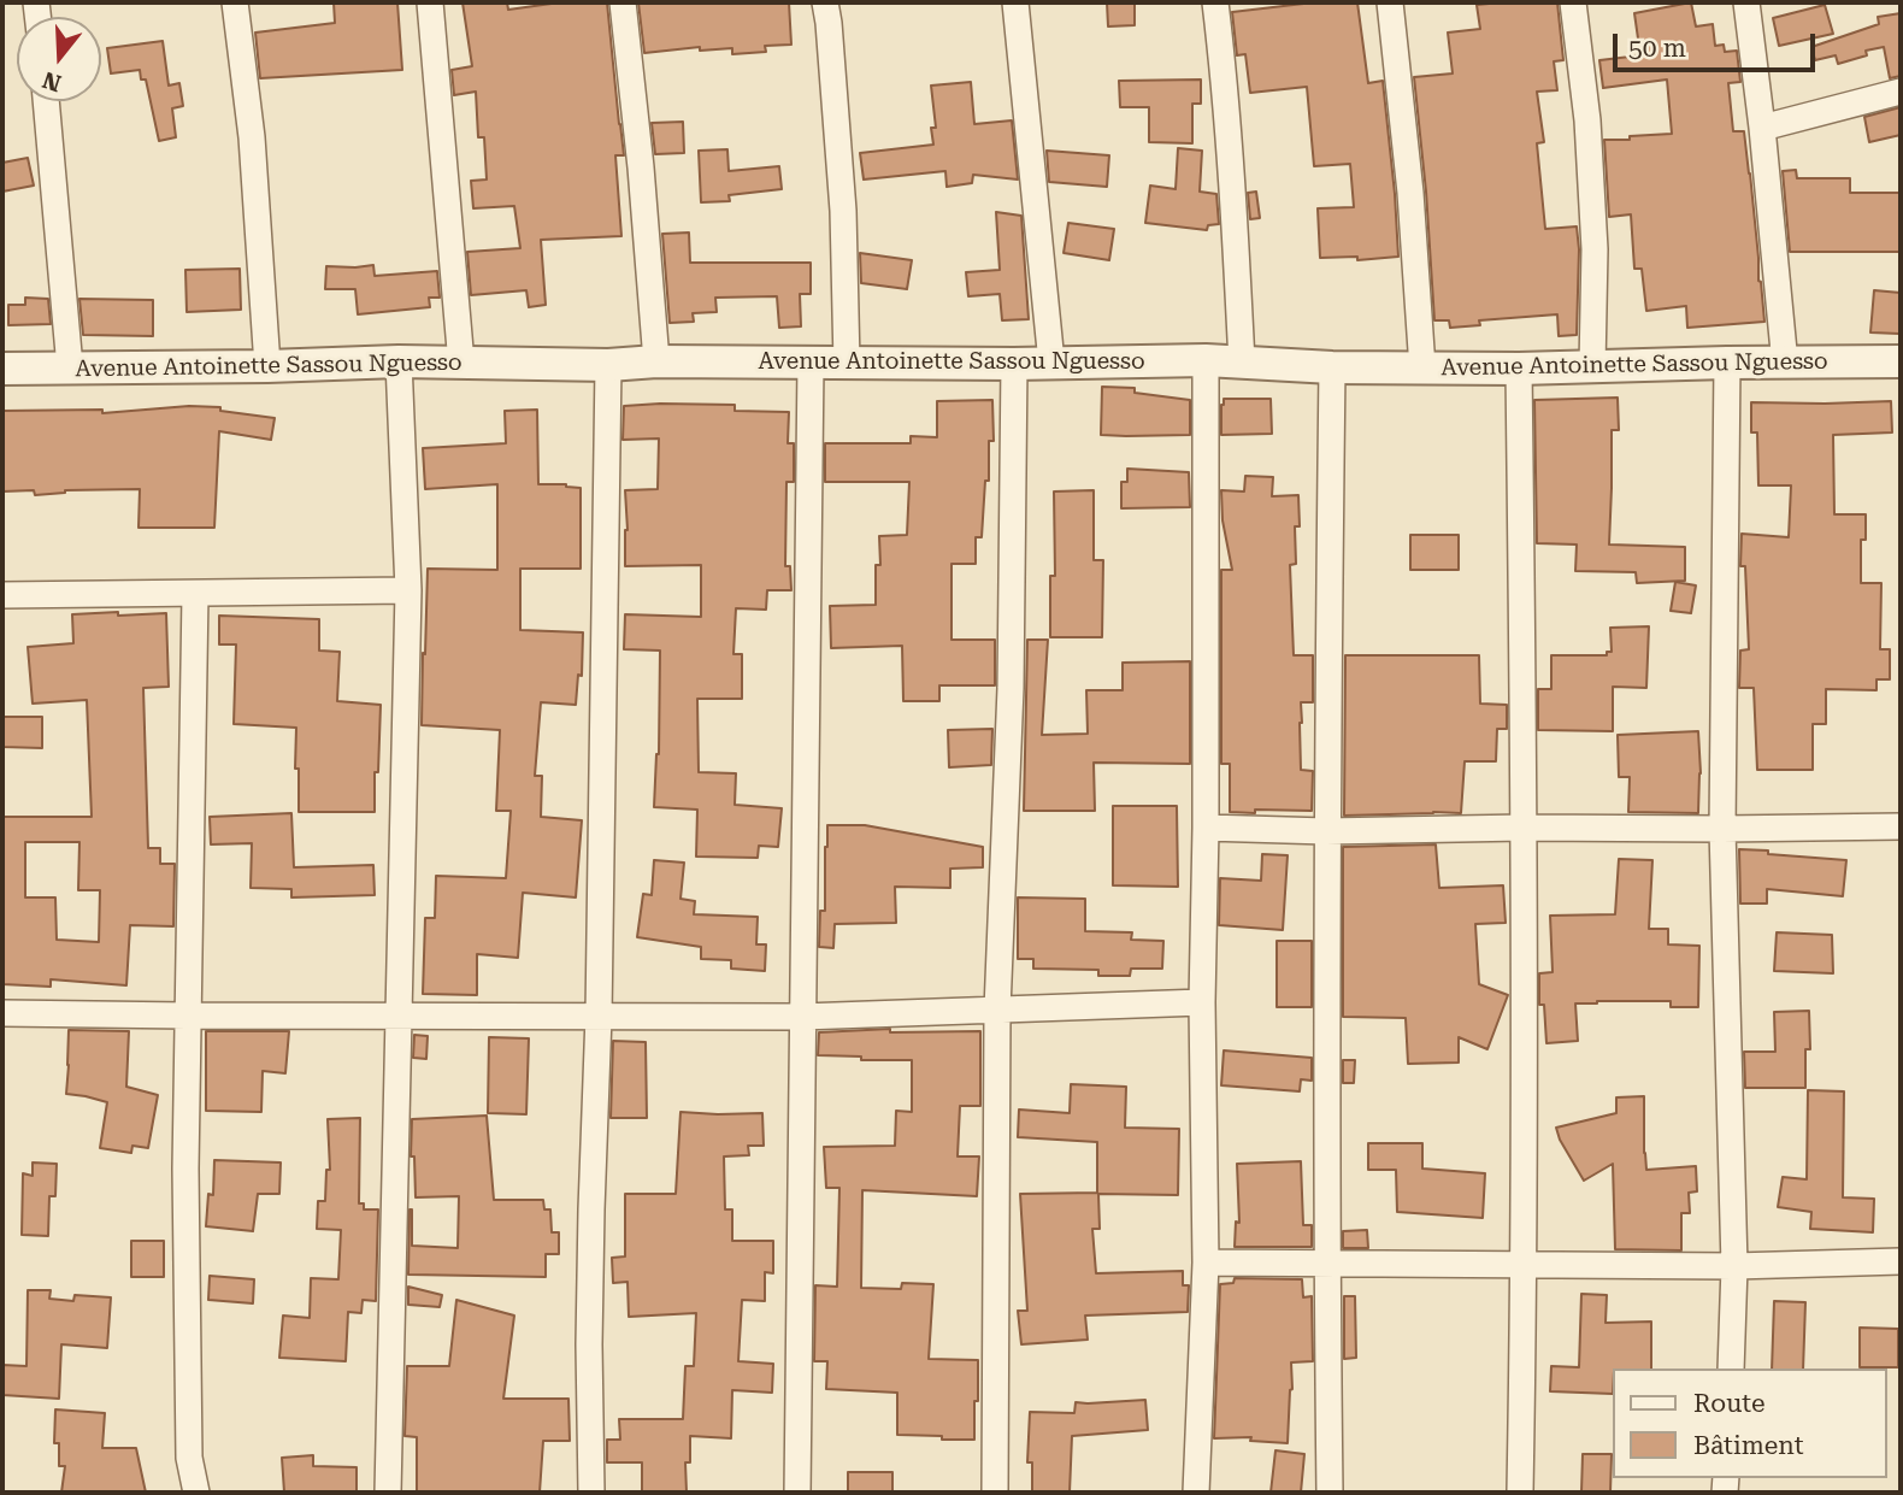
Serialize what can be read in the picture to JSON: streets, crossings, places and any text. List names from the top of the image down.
{
  "streets": {
    "street": ["Avenue Antoinette Sassou Nguesso"]
  },
  "legend": ["Route", "Bâtiment"],
  "scale_bar": "50 m",
  "north": "bottom"
}
